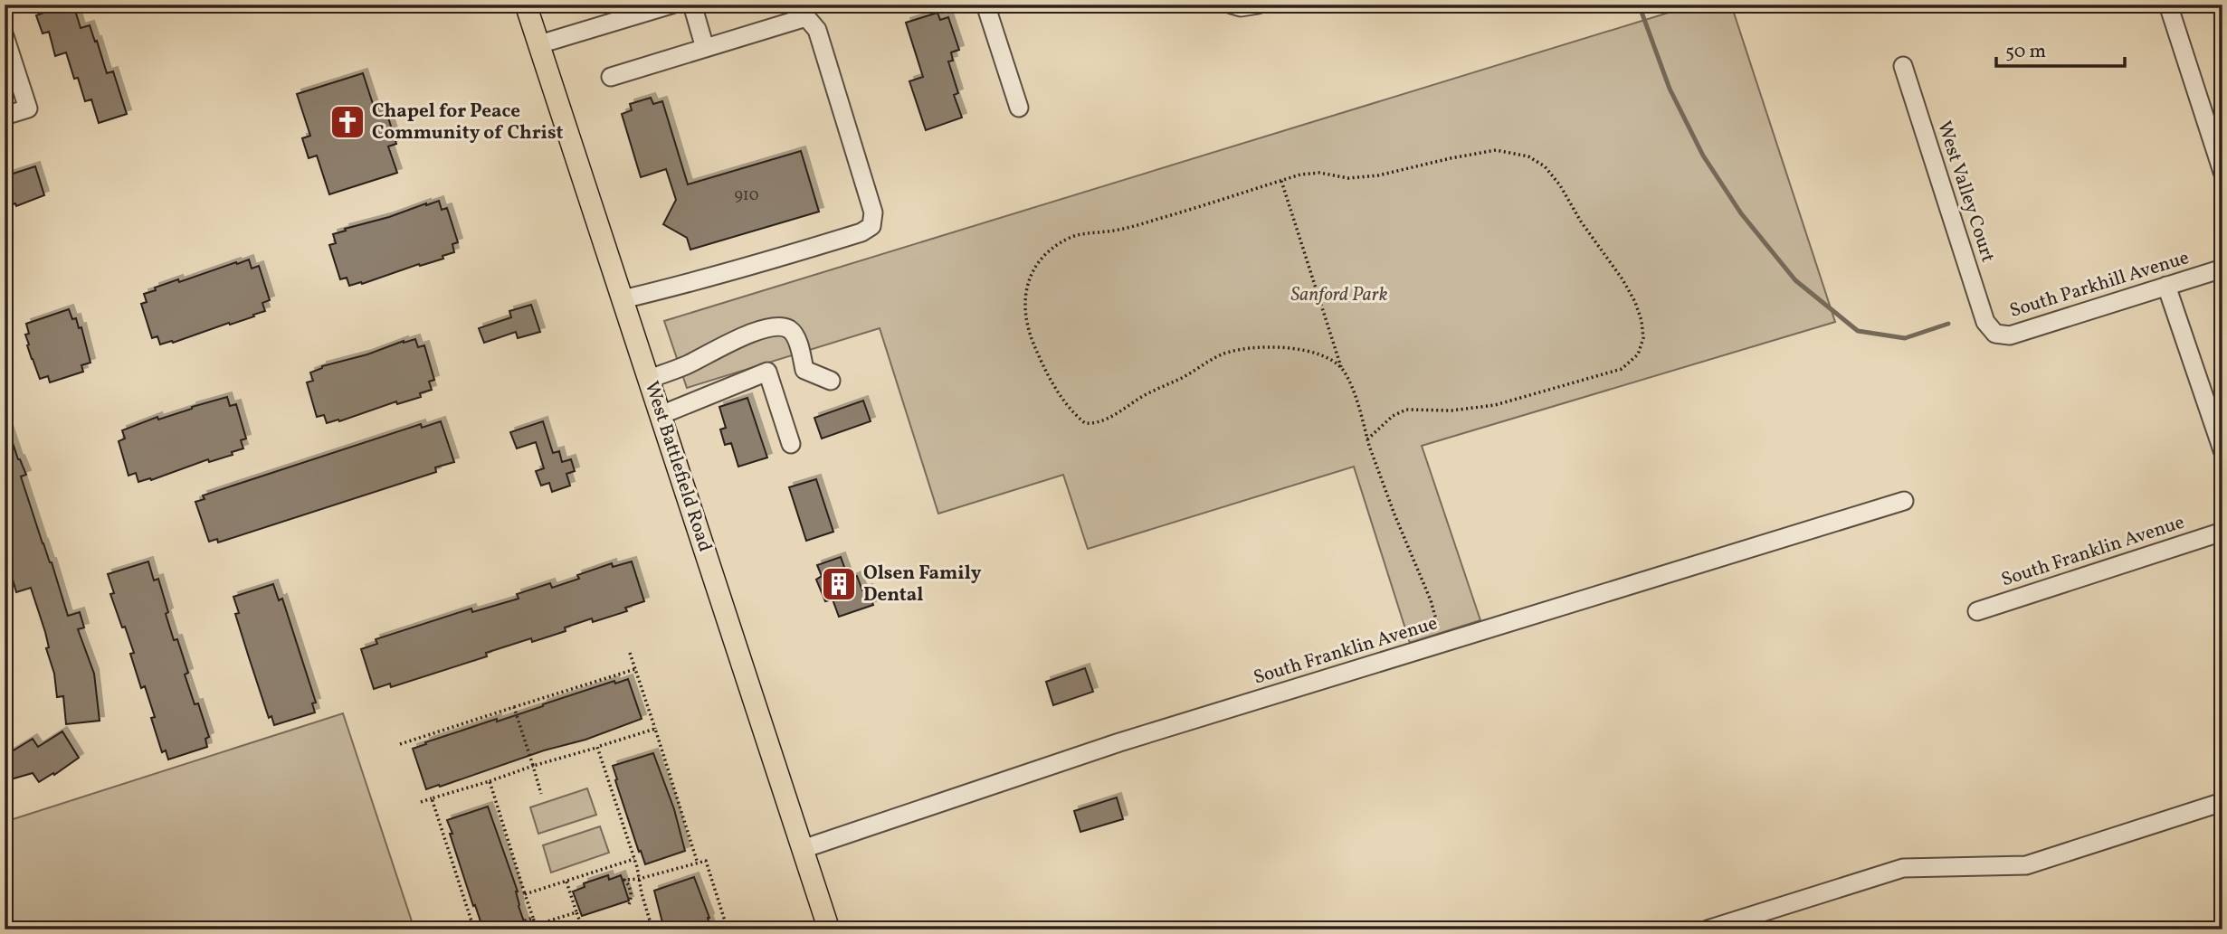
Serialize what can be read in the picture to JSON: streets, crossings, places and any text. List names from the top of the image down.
{
  "streets": {
    "main road": ["West Battlefield Road"],
    "street": ["West Valley Court", "South Parkhill Avenue", "South Franklin Avenue"]
  },
  "crossings": [
    ["West Valley Court", "South Parkhill Avenue"],
    ["West Battlefield Road", "South Franklin Avenue"]
  ],
  "parks": ["Sanford Park"],
  "places": {
    "church": ["Chapel for Peace Community of Christ"],
    "building": ["Olsen Family Dental"]
  },
  "house_numbers": ["910"],
  "scale_bar": "50 m"
}
